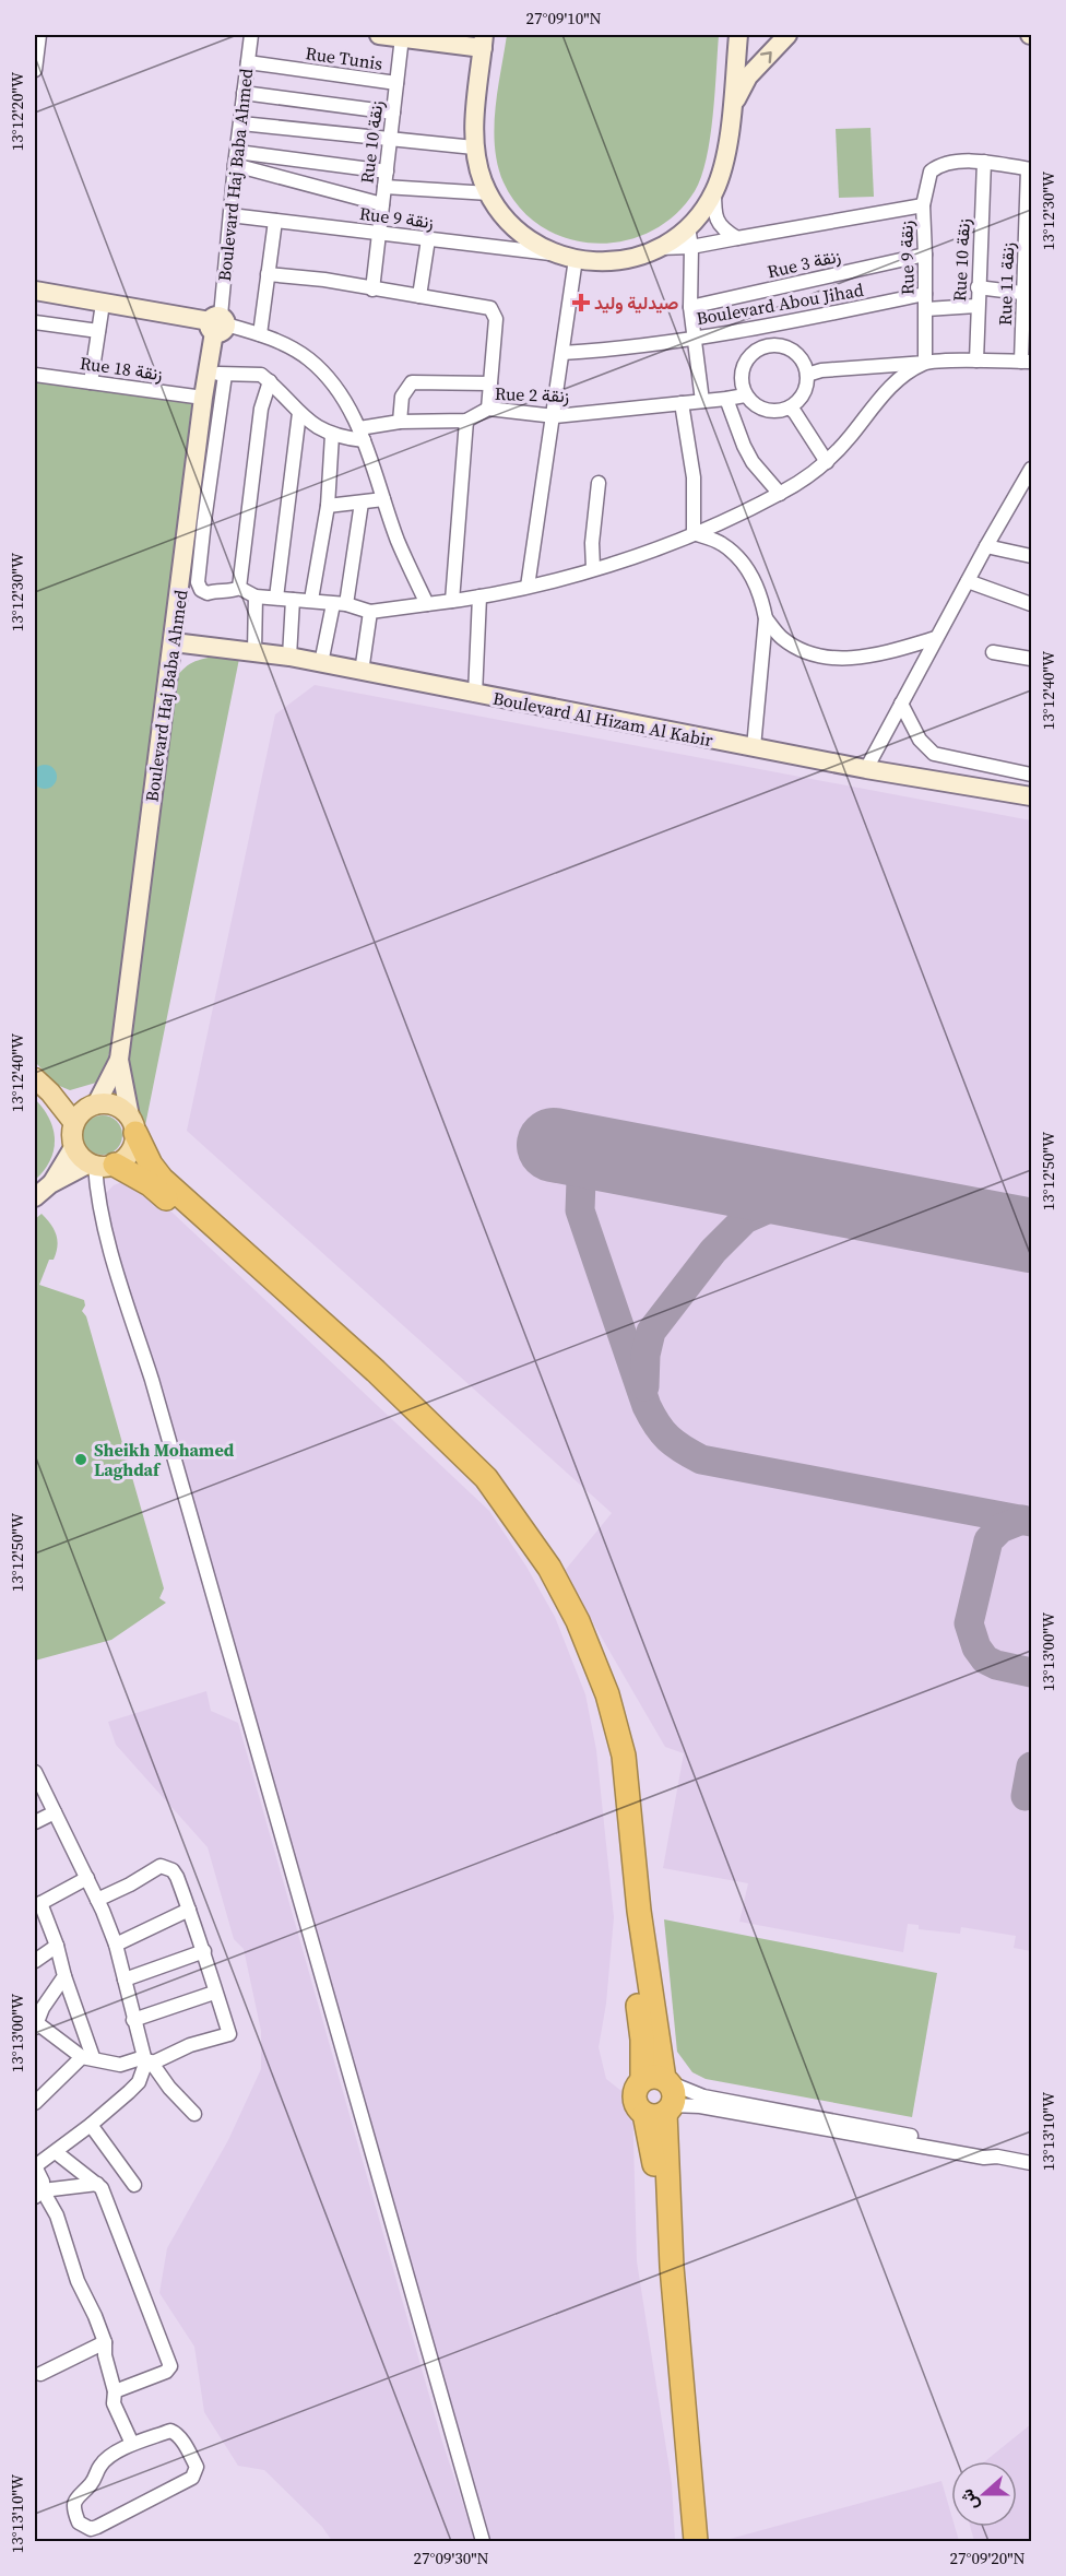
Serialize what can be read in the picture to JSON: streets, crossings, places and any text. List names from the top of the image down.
{
  "streets": {
    "main road": ["Boulevard Haj Baba Ahmed", "Boulevard Al Hizam Al Kabir"],
    "street": [
      "Rue Tunis",
      "Rue 10 زنقة",
      "Rue 9 زنقة",
      "Rue 3 زنقة",
      "Rue 11 زنقة",
      "Boulevard Abou Jihad",
      "Rue 18 زنقة",
      "Rue 2 زنقة"
    ]
  },
  "crossings": [
    ["Rue Tunis", "Rue 10 زنقة"],
    ["Rue Tunis", "Boulevard Haj Baba Ahmed"],
    ["Rue 10 زنقة", "Rue 9 زنقة"],
    ["Boulevard Haj Baba Ahmed", "Rue 9 زنقة"],
    ["Boulevard Haj Baba Ahmed", "Rue 18 زنقة"],
    ["Boulevard Haj Baba Ahmed", "Boulevard Al Hizam Al Kabir"],
    ["Rue 9 زنقة", "Rue 3 زنقة"],
    ["Rue 9 زنقة", "Boulevard Abou Jihad"]
  ],
  "places": {
    "health": ["صيدلية وليد"],
    "other": ["Sheikh Mohamed Laghdaf"]
  },
  "north": "left",
  "coordinates": [
    "27°09'10\"N",
    "13°12'20\"W",
    "13°12'30\"W",
    "13°12'40\"W",
    "13°12'50\"W",
    "13°13'00\"W",
    "13°13'10\"W",
    "27°09'30\"N",
    "27°09'20\"N"
  ]
}
